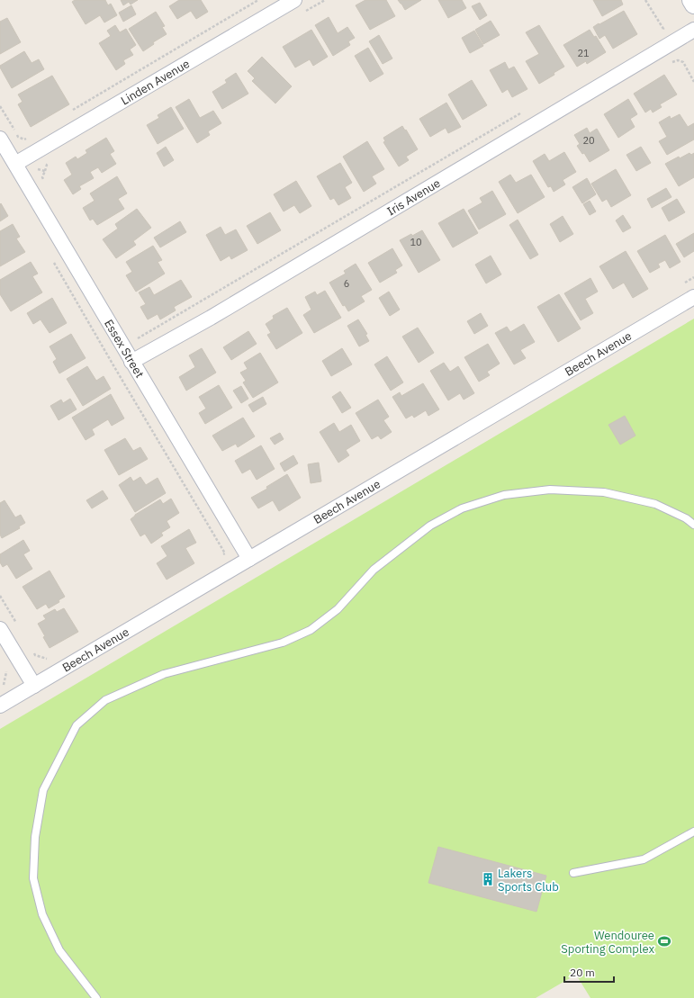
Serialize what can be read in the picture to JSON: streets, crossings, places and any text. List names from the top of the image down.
{
  "streets": {
    "street": [
      "Linden Avenue",
      "Iris Avenue",
      "Essex Street",
      "Beech Avenue"
    ]
  },
  "crossings": [
    ["Linden Avenue", "Essex Street"],
    ["Iris Avenue", "Essex Street"],
    ["Essex Street", "Beech Avenue"]
  ],
  "places": {
    "building": ["Lakers Sports Club"],
    "sports": ["Wendouree Sporting Complex"]
  },
  "house_numbers": [
    "21",
    "20",
    "10",
    "6"
  ],
  "scale_bar": "20 m"
}
